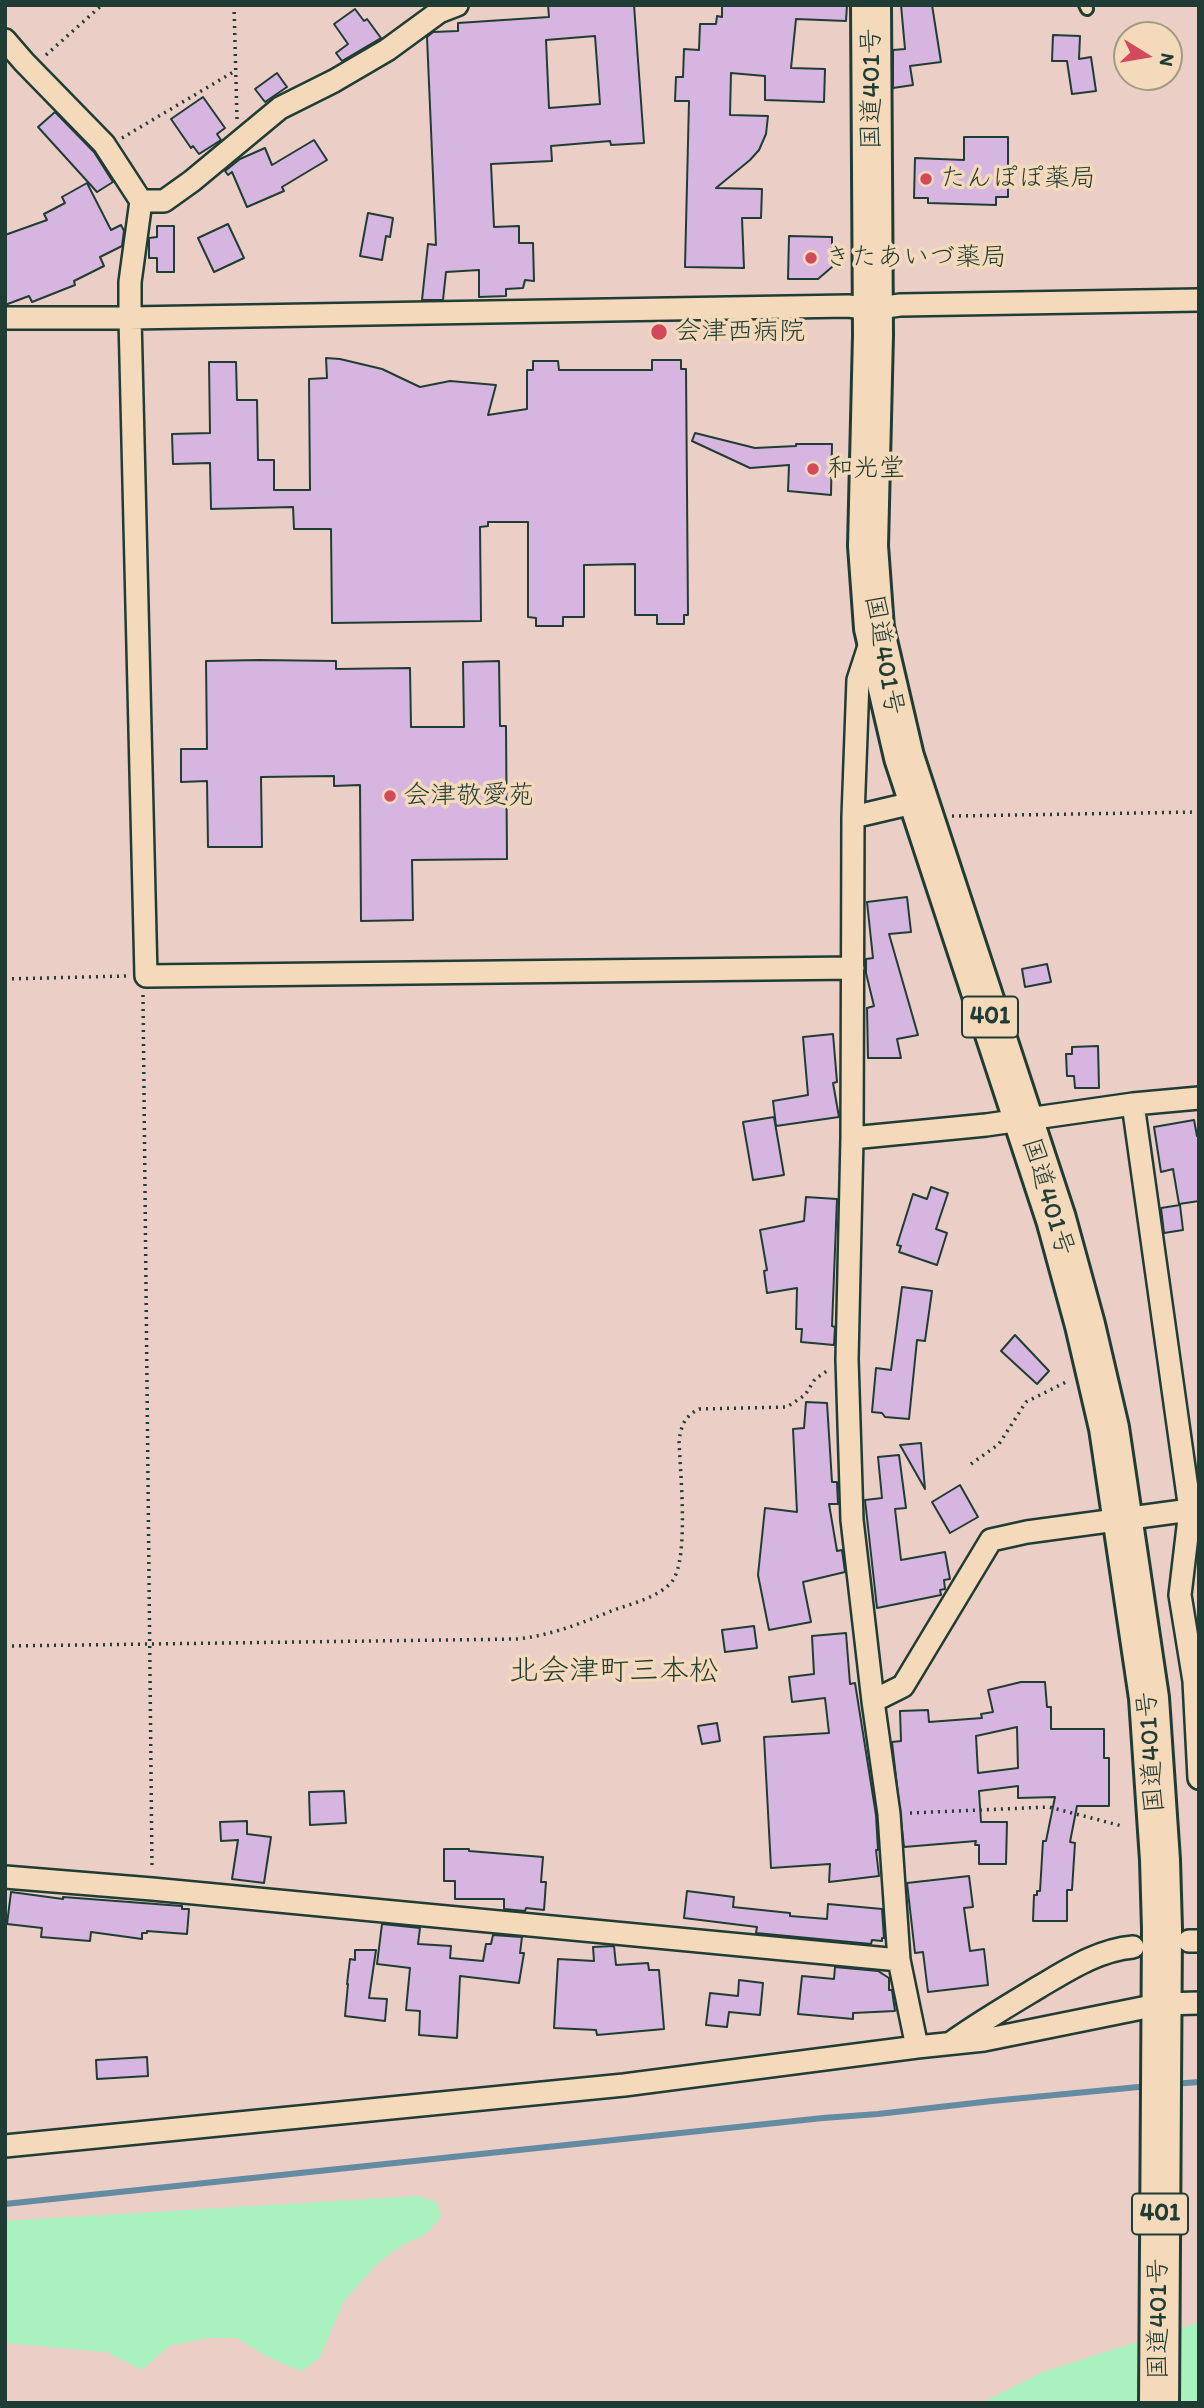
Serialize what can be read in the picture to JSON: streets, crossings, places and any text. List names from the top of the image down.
{
  "streets": {
    "highway": ["国道401号", "401"]
  },
  "districts": ["北会津町三本松"],
  "places": [
    "たんぽぽ薬局",
    "きたあいづ薬局",
    "会津西病院",
    "和光堂",
    "会津敬愛苑"
  ],
  "north": "right"
}
